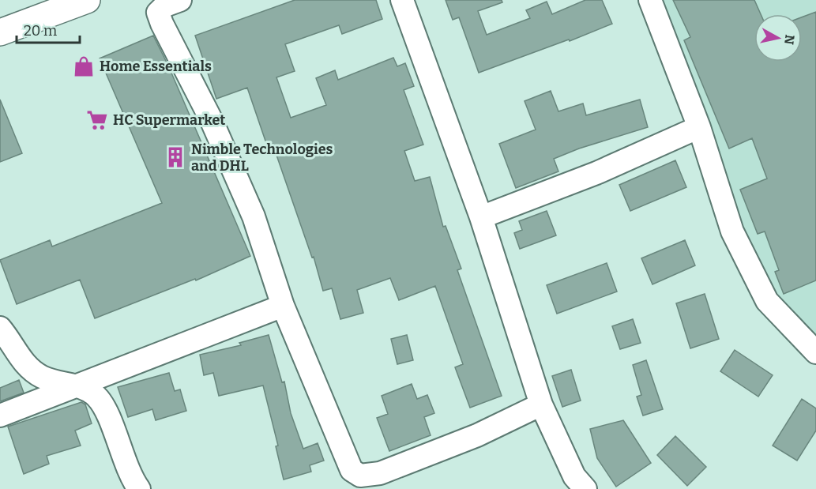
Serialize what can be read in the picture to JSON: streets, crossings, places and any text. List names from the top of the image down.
{
  "places": {
    "shop": ["Home Essentials"],
    "supermarket": ["HC Supermarket"],
    "building": ["Nimble Technologies and DHL"]
  },
  "scale_bar": "20 m",
  "north": "right"
}
